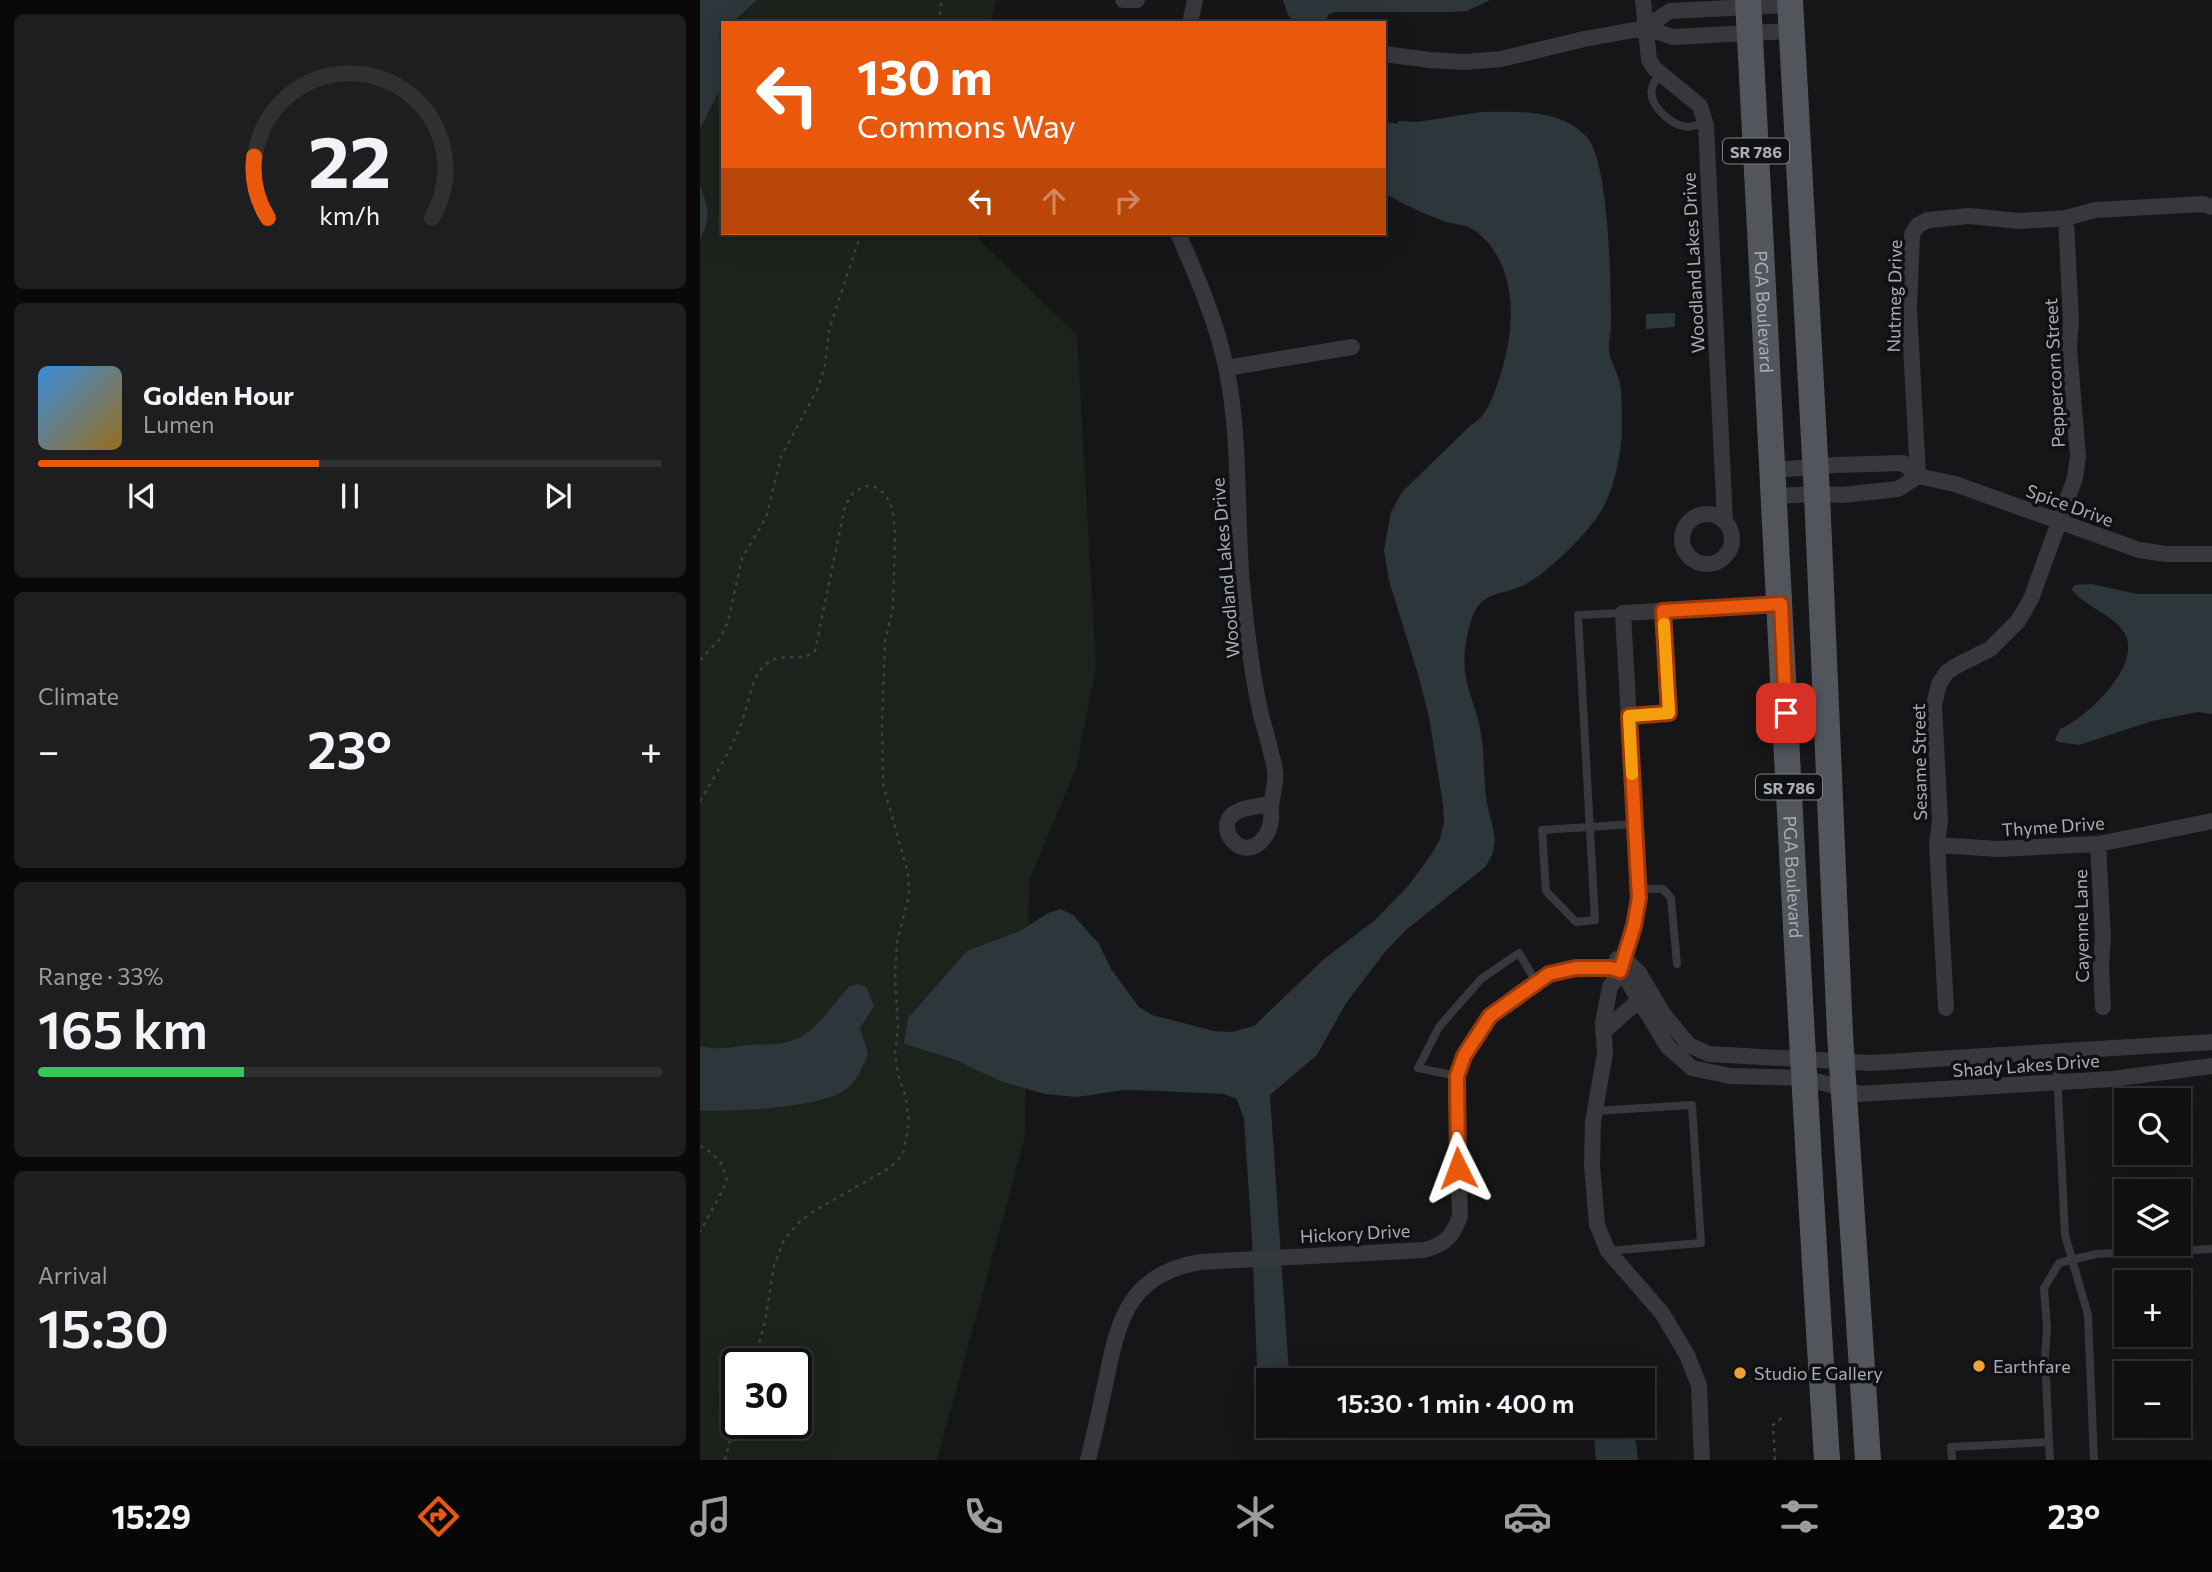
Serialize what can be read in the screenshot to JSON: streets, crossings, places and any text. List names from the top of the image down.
{
  "streets": {
    "main road": ["SR 786", "PGA Boulevard"],
    "street": [
      "Woodland Lakes Drive",
      "Nutmeg Drive",
      "Peppercorn Street",
      "Spice Drive",
      "Sesame Street",
      "Thyme Drive",
      "Cayenne Lane",
      "Shady Lakes Drive",
      "Hickory Drive"
    ]
  },
  "crossings": [
    ["SR 786", "Spice Drive"],
    ["SR 786", "Shady Lakes Drive"],
    ["Nutmeg Drive", "Peppercorn Street"],
    ["Nutmeg Drive", "Spice Drive"],
    ["PGA Boulevard", "Spice Drive"],
    ["Peppercorn Street", "Spice Drive"],
    ["Peppercorn Street", "Sesame Street"],
    ["Spice Drive", "Sesame Street"],
    ["Sesame Street", "Thyme Drive"],
    ["Thyme Drive", "Cayenne Lane"]
  ],
  "places": ["Earthfare", "Studio E Gallery"],
  "page": {
    "turn": ["130 m", "Commons Way"],
    "song": ["Golden Hour", "Lumen"],
    "tile": [
      "Climate",
      ["Range · 33%", "165 km"],
      ["Arrival", "15:30"]
    ],
    "heat": ["−", "23°", "+"],
    "map_buttons": ["+", "−"],
    "limit": "30",
    "trip": "15:30 · 1 min · 400 m",
    "tabs": ["15:29", "23°"],
    "gauge": ["22", "km/h"]
  }
}
